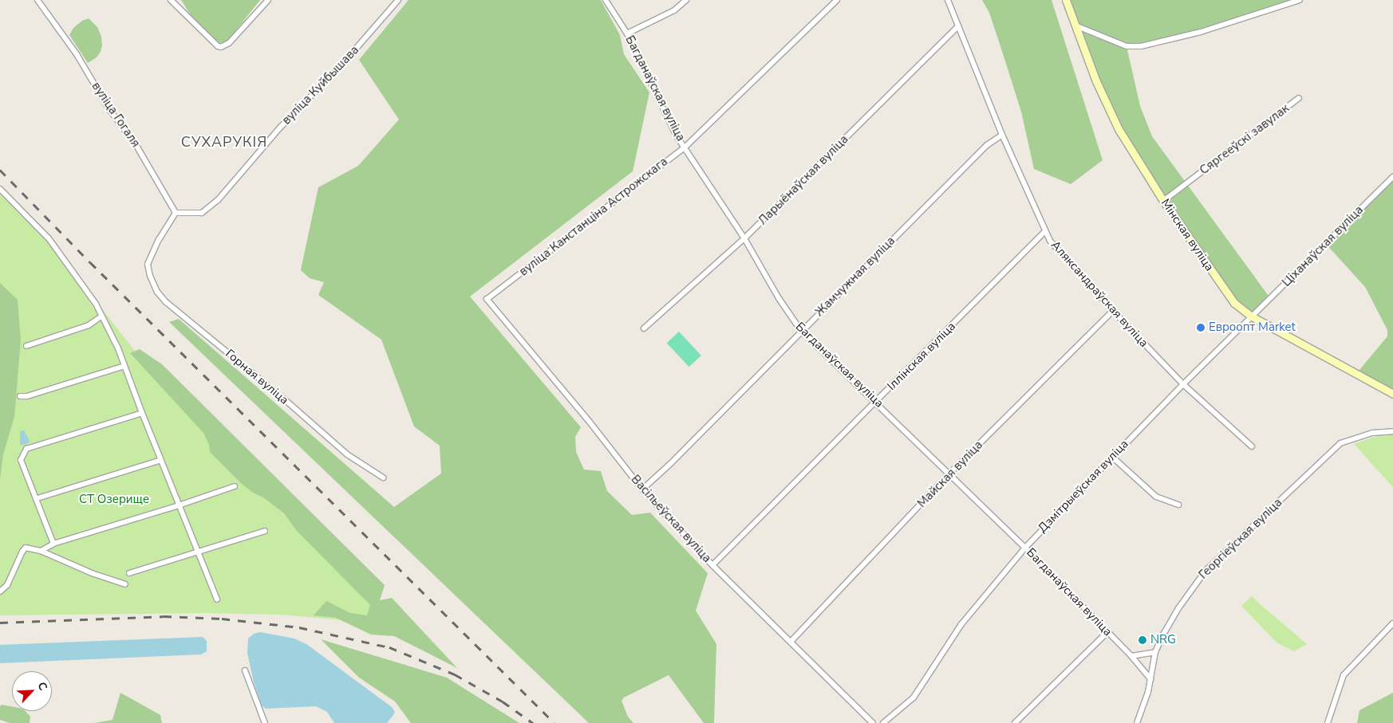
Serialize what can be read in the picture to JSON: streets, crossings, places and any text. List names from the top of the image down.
{
  "streets": {
    "main road": ["Мінская вуліца"],
    "street": [
      "вуліца Куйбышава",
      "Багданаўская вуліца",
      "вуліца Гогаля",
      "Сяргееўскі завулак",
      "Ларыёнаўская вуліца",
      "вуліца Канстанціна Астрожскага",
      "Ціханаўская вуліца",
      "Жамчужная вуліца",
      "Аляксандраўская вуліца",
      "Іллінская вуліца",
      "Горная вуліца",
      "Майская вуліца",
      "Дзмітрыеўская вуліца",
      "Васільеўская вуліца",
      "Георгіеўская вуліца"
    ]
  },
  "crossings": [
    ["вуліца Куйбышава", "вуліца Гогаля"],
    ["вуліца Куйбышава", "Горная вуліца"],
    ["Багданаўская вуліца", "Ларыёнаўская вуліца"],
    ["Багданаўская вуліца", "вуліца Канстанціна Астрожскага"],
    ["Багданаўская вуліца", "Жамчужная вуліца"],
    ["Багданаўская вуліца", "Іллінская вуліца"],
    ["Багданаўская вуліца", "Майская вуліца"],
    ["Багданаўская вуліца", "Дзмітрыеўская вуліца"],
    ["Багданаўская вуліца", "Георгіеўская вуліца"],
    ["вуліца Гогаля", "Горная вуліца"],
    ["Сяргееўскі завулак", "Мінская вуліца"],
    ["Ларыёнаўская вуліца", "Аляксандраўская вуліца"],
    ["вуліца Канстанціна Астрожскага", "Васільеўская вуліца"],
    ["Мінская вуліца", "Ціханаўская вуліца"],
    ["Мінская вуліца", "Дзмітрыеўская вуліца"],
    ["Ціханаўская вуліца", "Дзмітрыеўская вуліца"],
    ["Жамчужная вуліца", "Аляксандраўская вуліца"],
    ["Жамчужная вуліца", "Васільеўская вуліца"],
    ["Аляксандраўская вуліца", "Іллінская вуліца"],
    ["Аляксандраўская вуліца", "Майская вуліца"],
    ["Аляксандраўская вуліца", "Дзмітрыеўская вуліца"],
    ["Іллінская вуліца", "Васільеўская вуліца"],
    ["Майская вуліца", "Васільеўская вуліца"]
  ],
  "districts": ["СУХАРУКІЯ"],
  "parks": ["СТ Озерище"],
  "places": ["Евроопт Market", "NRG"],
  "north": "top right"
}
